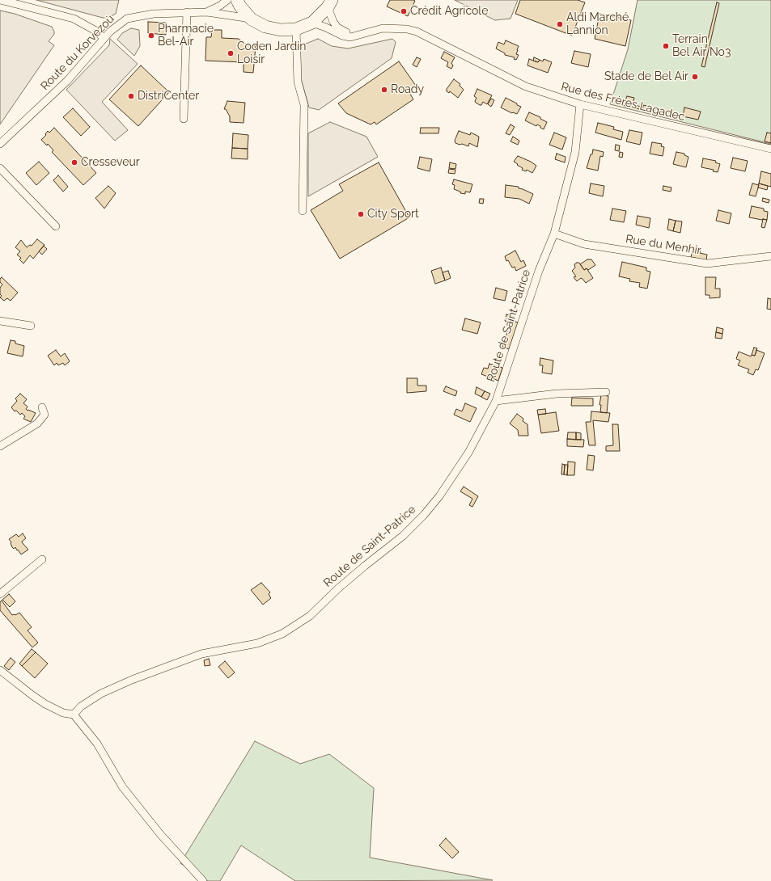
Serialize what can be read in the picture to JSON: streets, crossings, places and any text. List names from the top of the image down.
{
  "streets": {
    "street": [
      "Route du Korvezoù",
      "Rue des Frères Lagadec",
      "Rue du Menhir",
      "Route de Saint-Patrice"
    ]
  },
  "crossings": [
    ["Rue des Frères Lagadec", "Route de Saint-Patrice"],
    ["Rue du Menhir", "Route de Saint-Patrice"]
  ],
  "places": [
    "Crédit Agricole",
    "Aldi Marché Lannion",
    "Pharmacie Bel-Air",
    "Terrain Bel Air No3",
    "Coden Jardin Loisir",
    "Stade de Bel Air",
    "Roady",
    "DistriCenter",
    "Cresseveur",
    "City Sport"
  ]
}
